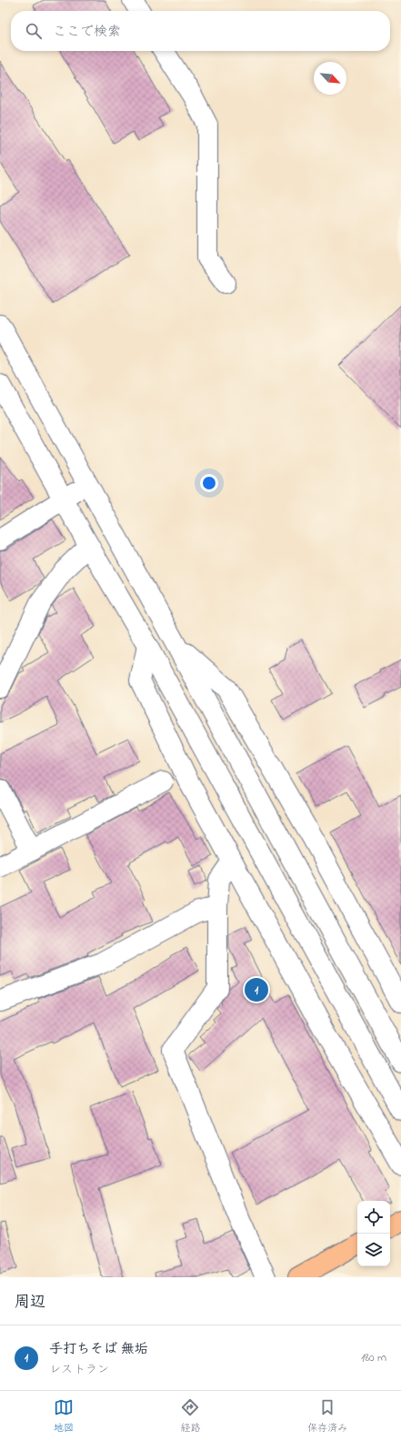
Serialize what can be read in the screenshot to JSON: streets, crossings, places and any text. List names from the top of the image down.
{
  "north": "bottom right",
  "page": {
    "search": "ここで検索",
    "pins": "1",
    "heading": "周辺",
    "list": [
      {
        "mark": "1",
        "name": "手打ちそば 無垢",
        "note": "レストラン",
        "value": "180 m"
      }
    ],
    "nav": ["地図", "経路", "保存済み"]
  }
}
